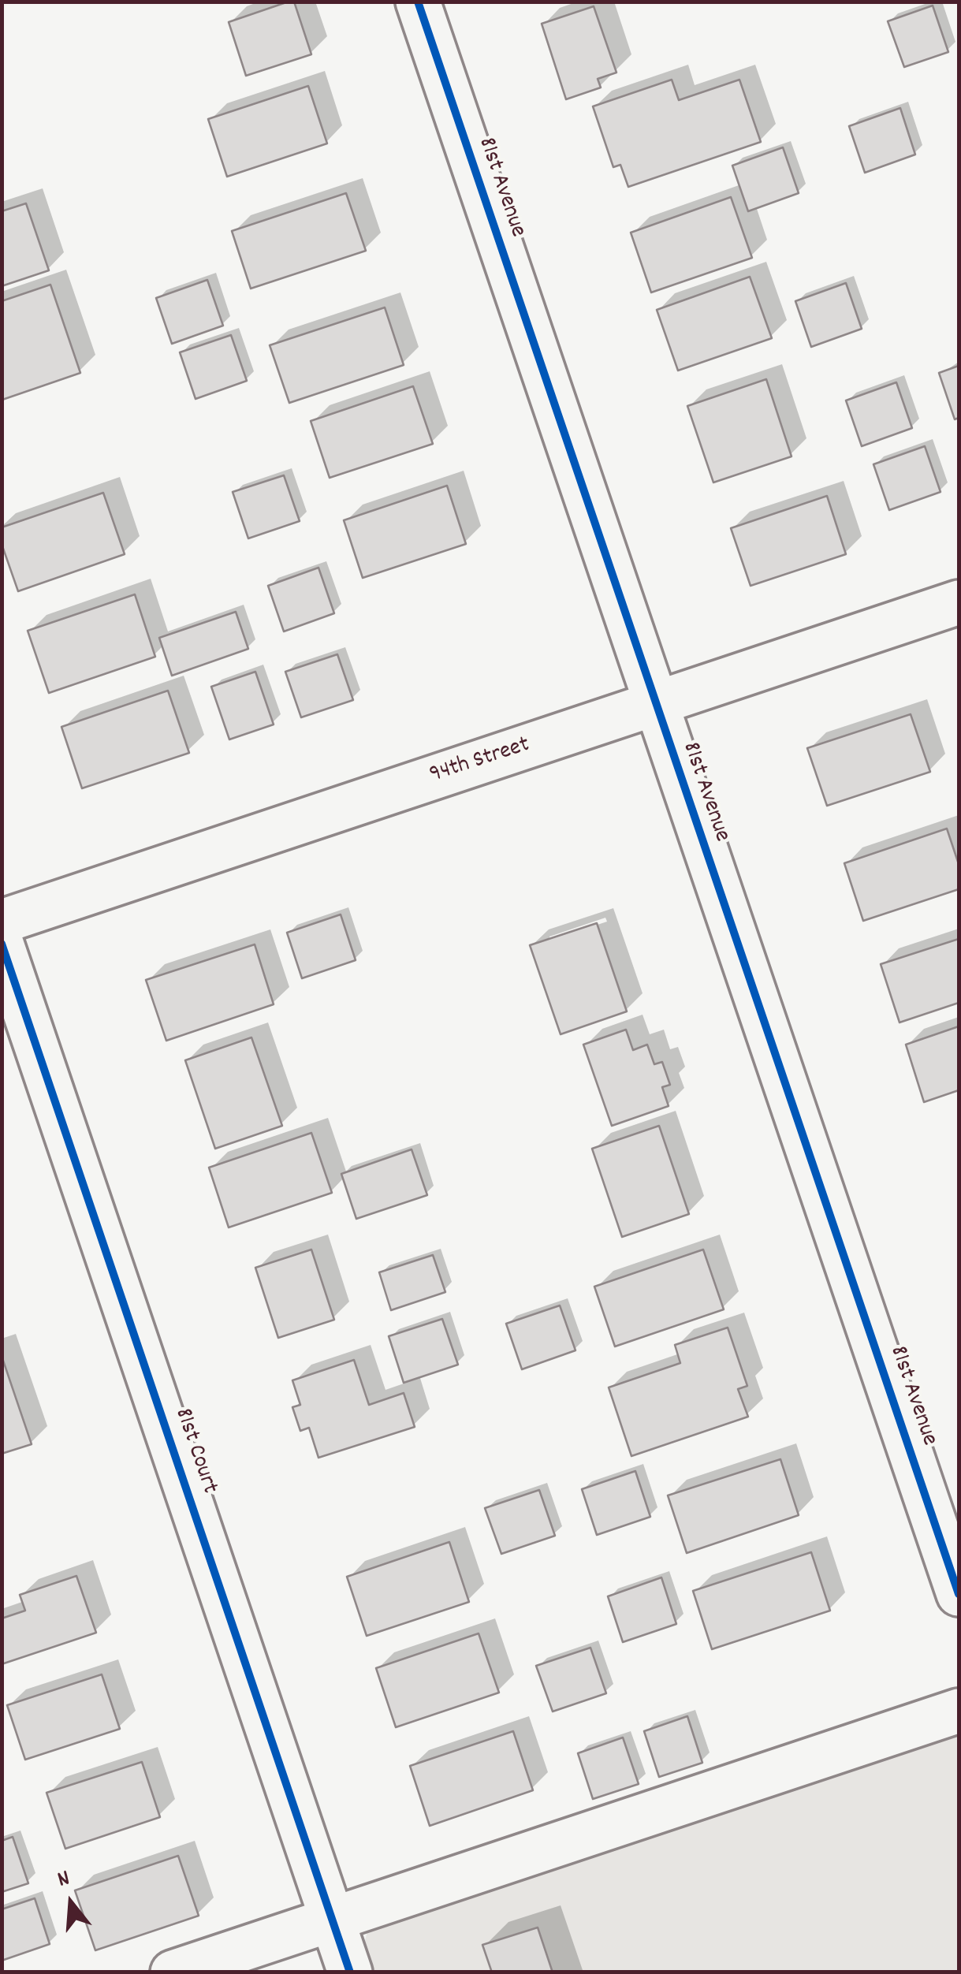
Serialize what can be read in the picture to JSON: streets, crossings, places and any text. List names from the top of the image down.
{
  "streets": {
    "street": ["81st Avenue", "94th Street", "81st Court"]
  },
  "crossings": [
    ["81st Avenue", "94th Street"]
  ],
  "north": "top"
}
